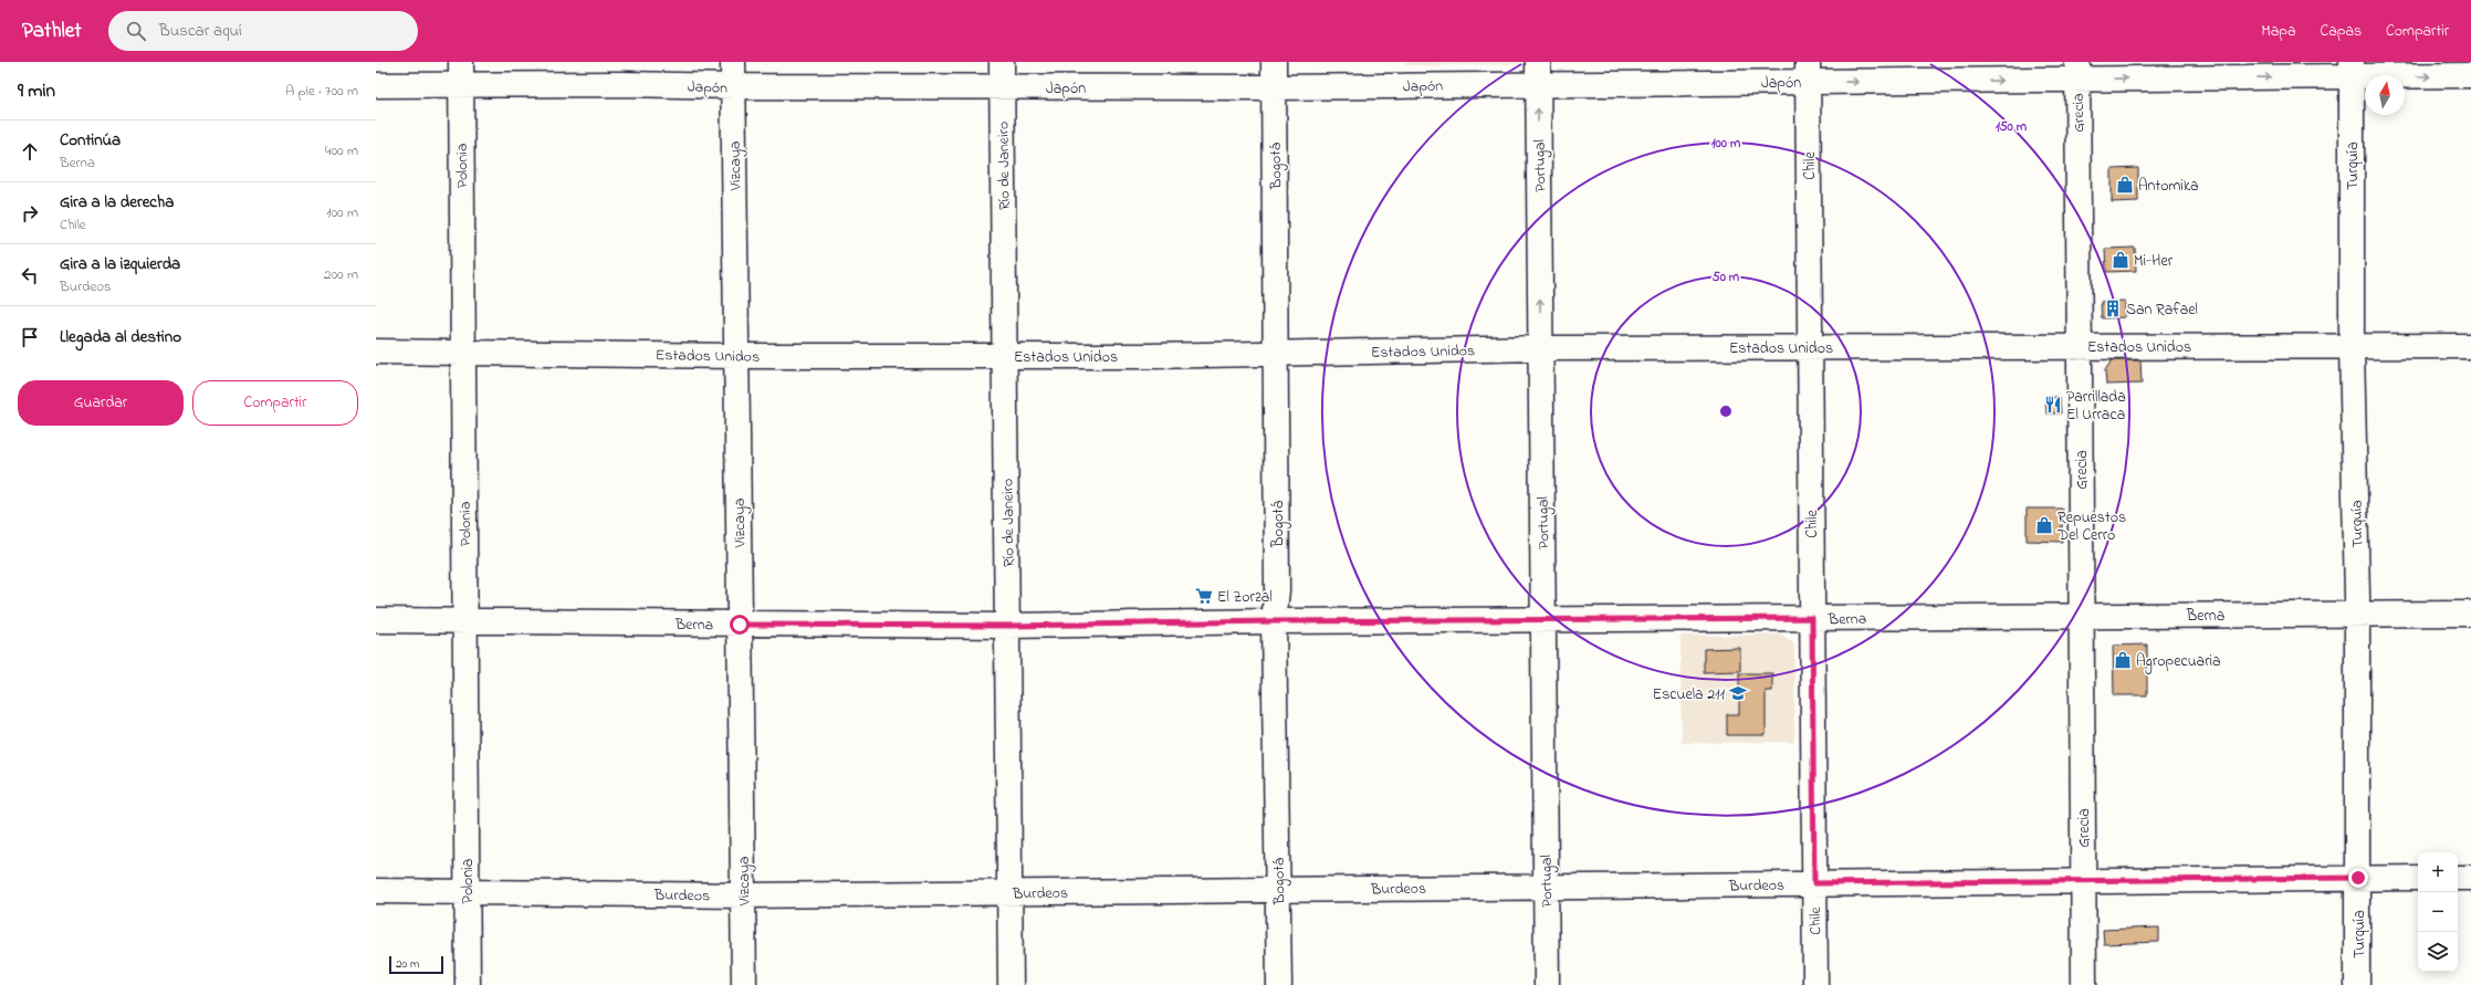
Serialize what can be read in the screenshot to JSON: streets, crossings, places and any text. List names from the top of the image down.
{
  "streets": {
    "street": [
      "Japón",
      "Grecia",
      "Polonia",
      "Vizcaya",
      "Río de Janeiro",
      "Bogotá",
      "Portugal",
      "Chile",
      "Turquía",
      "Estados Unidos",
      "Berna",
      "Burdeos"
    ]
  },
  "crossings": [
    ["Japón", "Grecia"],
    ["Japón", "Polonia"],
    ["Japón", "Vizcaya"],
    ["Japón", "Río de Janeiro"],
    ["Japón", "Bogotá"],
    ["Japón", "Portugal"],
    ["Japón", "Chile"],
    ["Japón", "Turquía"],
    ["Grecia", "Estados Unidos"],
    ["Grecia", "Berna"],
    ["Grecia", "Burdeos"],
    ["Polonia", "Estados Unidos"],
    ["Polonia", "Berna"],
    ["Polonia", "Burdeos"],
    ["Vizcaya", "Estados Unidos"],
    ["Vizcaya", "Berna"],
    ["Vizcaya", "Burdeos"],
    ["Río de Janeiro", "Estados Unidos"],
    ["Río de Janeiro", "Berna"],
    ["Río de Janeiro", "Burdeos"],
    ["Bogotá", "Estados Unidos"],
    ["Bogotá", "Berna"],
    ["Bogotá", "Burdeos"],
    ["Portugal", "Estados Unidos"],
    ["Portugal", "Berna"],
    ["Portugal", "Burdeos"],
    ["Chile", "Estados Unidos"],
    ["Chile", "Berna"],
    ["Chile", "Burdeos"],
    ["Turquía", "Estados Unidos"],
    ["Turquía", "Berna"],
    ["Turquía", "Burdeos"]
  ],
  "places": {
    "shop": [
      "Antomika",
      "Mi-Her",
      "Repuestos Del Cerro",
      "Agropecuaria"
    ],
    "building": ["San Rafael"],
    "restaurant": ["Parrillada El Urraca"],
    "supermarket": ["El Zorzal"],
    "school or university": ["Escuela 211"]
  },
  "scale_bar": "20 m",
  "north": "top",
  "page": {
    "header": "Pathlet",
    "search": "Buscar aquí",
    "nav": ["Mapa", "Capas", "Compartir"],
    "heading": ["9 min", "A pie · 700 m"],
    "list": [
      ["Continúa", "Berna", "400 m"],
      ["Gira a la derecha", "Chile", "100 m"],
      ["Gira a la izquierda", "Burdeos", "200 m"],
      "Llegada al destino"
    ],
    "buttons": ["Guardar", "Compartir"],
    "map_buttons": ["+", "−"],
    "scale": "20 m"
  },
  "rings": ["150 m", "100 m", "50 m"]
}
